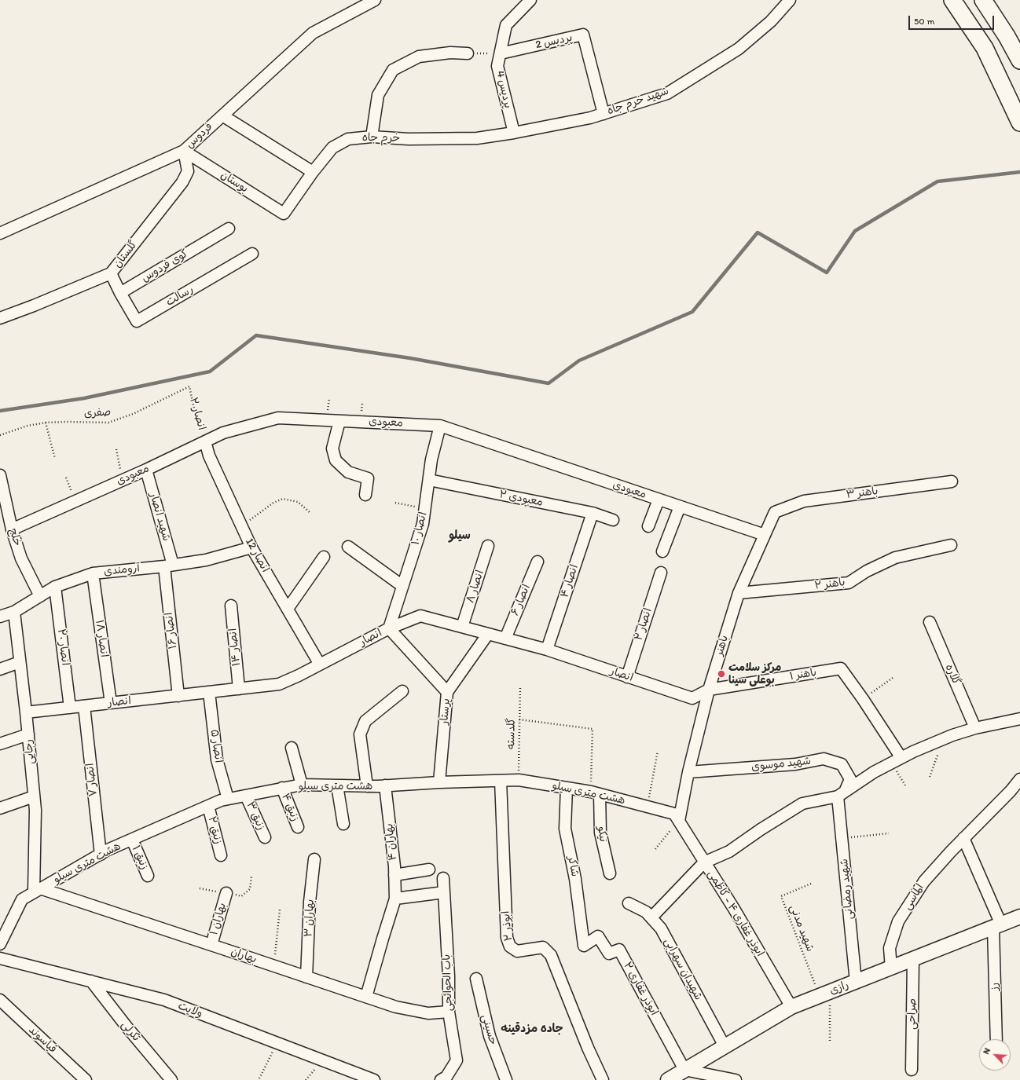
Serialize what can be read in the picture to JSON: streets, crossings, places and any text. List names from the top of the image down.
{
  "streets": {
    "main road": ["رازی"],
    "street": [
      "پردیس 2",
      "پردیس 4",
      "شهید خرم جاه",
      "فردوس",
      "خرم جاه",
      "بوستان",
      "گلستان",
      "کوی فردوس",
      "رسالت",
      "انصار ۲",
      "معبودی",
      "باهنر ۳",
      "معبودی ۲",
      "شهید انصار",
      "انصار ۱۰",
      "خلج",
      "انصار 12",
      "آرومندی",
      "انصار ۴",
      "باهنر ۲",
      "انصار ۸",
      "انصار ۶",
      "انصار ۱۶",
      "انصار",
      "انصار ۱۸",
      "باهنر",
      "انصار ۲۰",
      "انصار ۱۴",
      "باهنر ۱",
      "گلاره",
      "پرستار",
      "انصار ۵",
      "رجایی",
      "شهید موسوی",
      "انصار ۷",
      "هشت متری سیلو",
      "زنبق ۴",
      "زنبق ۳",
      "زنبق ۲",
      "نیکو",
      "بهاران ۴",
      "زنبق ۱",
      "شاکر",
      "شهید رمضانی",
      "الماسی",
      "ابوذر غفاری ۴ - کاظمی",
      "بهاران ۳",
      "۱ بهاران",
      "ابوذر ۲",
      "بهاران",
      "شهیدان سهرابی",
      "باب الحوائجی",
      "رز",
      "ابوذر غفاری ۲",
      "ولایت",
      "صراحی",
      "حسینی",
      "تکرلی",
      "قیاسوند"
    ],
    "path": ["صفری", "گلدسته", "شهید مدنی"]
  },
  "crossings": [
    ["پردیس 2", "پردیس 4"],
    ["پردیس 2", "شهید خرم جاه"],
    ["پردیس 4", "شهید خرم جاه"],
    ["پردیس 4", "خرم جاه"],
    ["شهید خرم جاه", "خرم جاه"],
    ["فردوس", "بوستان"],
    ["فردوس", "گلستان"],
    ["خرم جاه", "بوستان"],
    ["بوستان", "گلستان"],
    ["کوی فردوس", "رسالت"],
    ["صفری", "انصار ۲"],
    ["انصار ۲", "معبودی"],
    ["انصار ۲", "انصار 12"],
    ["انصار ۲", "انصار"],
    ["معبودی", "شهید انصار"],
    ["معبودی", "انصار ۱۰"],
    ["معبودی", "خلج"],
    ["معبودی", "انصار 12"],
    ["معبودی", "باهنر"],
    ["باهنر ۳", "باهنر"],
    ["معبودی ۲", "انصار ۱۰"],
    ["معبودی ۲", "انصار ۴"],
    ["شهید انصار", "آرومندی"],
    ["شهید انصار", "انصار ۱۶"],
    ["انصار ۱۰", "انصار"],
    ["خلج", "آرومندی"],
    ["انصار 12", "آرومندی"],
    ["انصار 12", "انصار"],
    ["آرومندی", "انصار ۱۶"],
    ["آرومندی", "انصار ۱۸"],
    ["آرومندی", "انصار ۲۰"],
    ["آرومندی", "رجایی"],
    ["انصار ۴", "انصار"],
    ["باهنر ۲", "باهنر"],
    ["انصار ۸", "انصار"],
    ["انصار ۶", "انصار"],
    ["انصار ۱۶", "انصار"],
    ["انصار", "انصار ۱۸"],
    ["انصار", "باهنر"],
    ["انصار", "انصار ۲۰"],
    ["انصار", "انصار ۱۴"],
    ["انصار", "باهنر ۱"],
    ["انصار", "پرستار"],
    ["انصار", "انصار ۵"],
    ["انصار", "رجایی"],
    ["انصار", "انصار ۷"],
    ["باهنر", "باهنر ۱"],
    ["باهنر", "شهید موسوی"],
    ["باهنر", "هشت متری سیلو"],
    ["باهنر", "ابوذر غفاری ۴ - کاظمی"],
    ["پرستار", "هشت متری سیلو"],
    ["گلدسته", "هشت متری سیلو"],
    ["انصار ۵", "هشت متری سیلو"],
    ["رجایی", "هشت متری سیلو"],
    ["رجایی", "بهاران"],
    ["شهید موسوی", "شهید رمضانی"],
    ["انصار ۷", "هشت متری سیلو"],
    ["هشت متری سیلو", "زنبق ۴"],
    ["هشت متری سیلو", "زنبق ۳"],
    ["هشت متری سیلو", "زنبق ۲"],
    ["هشت متری سیلو", "نیکو"],
    ["هشت متری سیلو", "بهاران ۴"],
    ["هشت متری سیلو", "زنبق ۱"],
    ["هشت متری سیلو", "شاکر"],
    ["هشت متری سیلو", "ابوذر غفاری ۴ - کاظمی"],
    ["هشت متری سیلو", "ابوذر ۲"],
    ["هشت متری سیلو", "بهاران"],
    ["بهاران ۴", "بهاران"],
    ["شاکر", "ابوذر غفاری ۲"],
    ["شهید رمضانی", "رازی"],
    ["الماسی", "رازی"],
    ["ابوذر غفاری ۴ - کاظمی", "رازی"],
    ["بهاران ۳", "بهاران"],
    ["۱ بهاران", "بهاران"],
    ["شهید مدنی", "رازی"],
    ["بهاران", "باب الحوائجی"],
    ["شهیدان سهرابی", "رازی"],
    ["رز", "رازی"],
    ["رازی", "ابوذر غفاری ۲"],
    ["رازی", "صراحی"],
    ["ولایت", "تکرلی"]
  ],
  "districts": ["سیلو", "جاده مزدقینه"],
  "places": ["مرکز سلامت بوعلی سینا"],
  "scale_bar": "50 m",
  "north": "top left"
}
